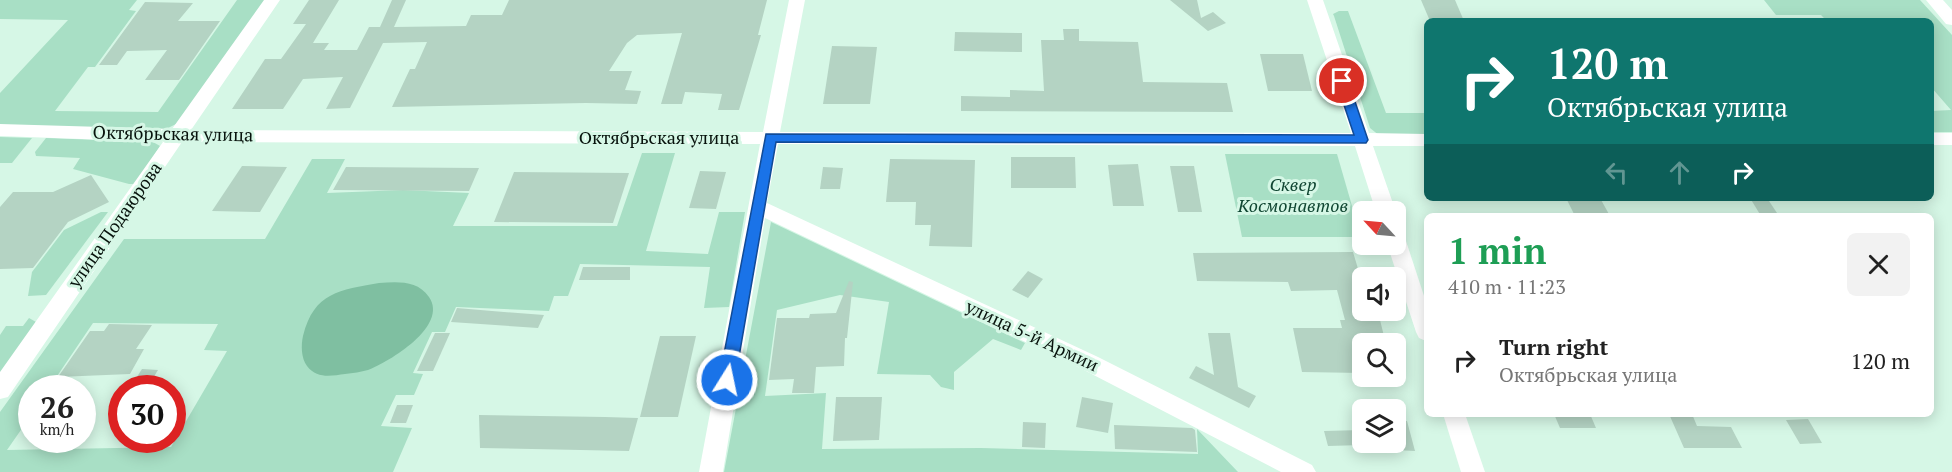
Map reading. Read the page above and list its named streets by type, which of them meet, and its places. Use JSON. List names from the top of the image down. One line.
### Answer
{"streets":{"street":["Октябрьская улица","улица Подаюрова","улица 5-й Армии"]},"crossings":[["Октябрьская улица","улица Подаюрова"]],"parks":["Сквер Космонавтов"],"north":"top left","page":{"turn":["120 m","Октябрьская улица"],"heading":["1 min","410 m · 11:23"],"list":[{"name":"Turn right","note":"Октябрьская улица","value":"120 m"}],"speed":"26 km/h","limit":"30"}}
